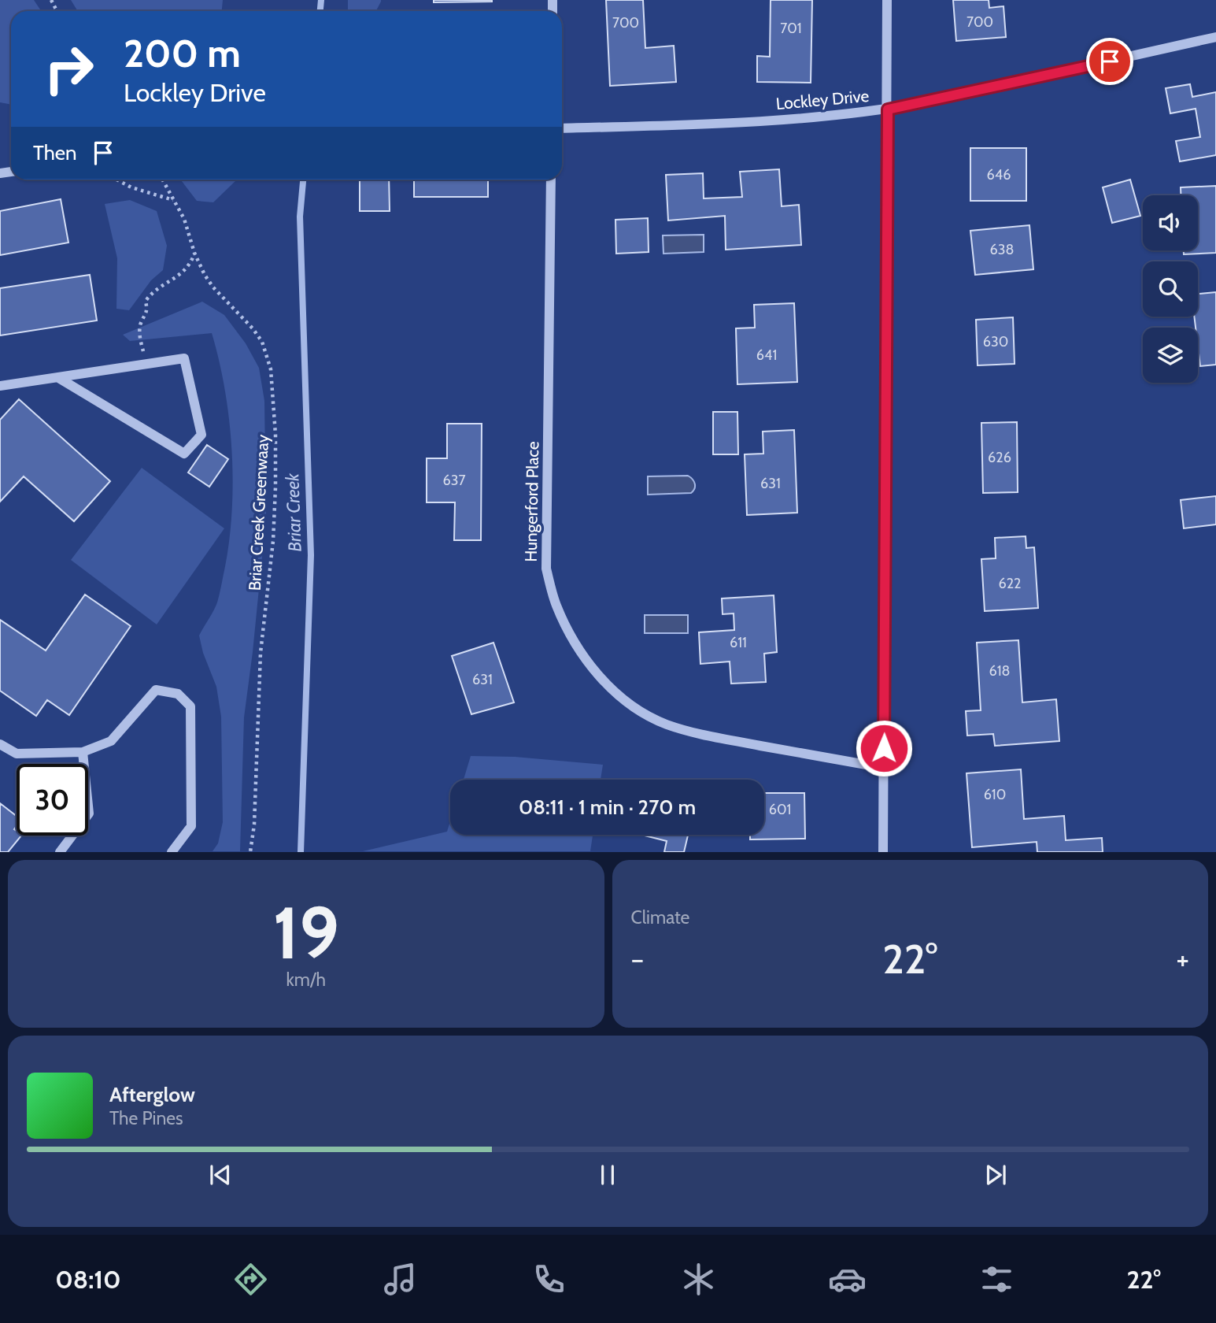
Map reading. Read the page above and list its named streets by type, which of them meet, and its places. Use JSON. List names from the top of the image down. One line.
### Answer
{"streets":{"street":["Lockley Drive","Hungerford Place"],"path":["Briar Creek Greenwaay"]},"water":["Briar Creek"],"house_numbers":["700","700","701","646","638","630","641","626","637","631","622","611","618","631","610","601"],"page":{"turn":["200 m","Lockley Drive"],"then":"Then","limit":"30","trip":"08:11 · 1 min · 270 m","tile":[["19","km/h"],"Climate"],"heat":["−","22°","+"],"song":["Afterglow","The Pines"],"tabs":["08:10","22°"]}}
